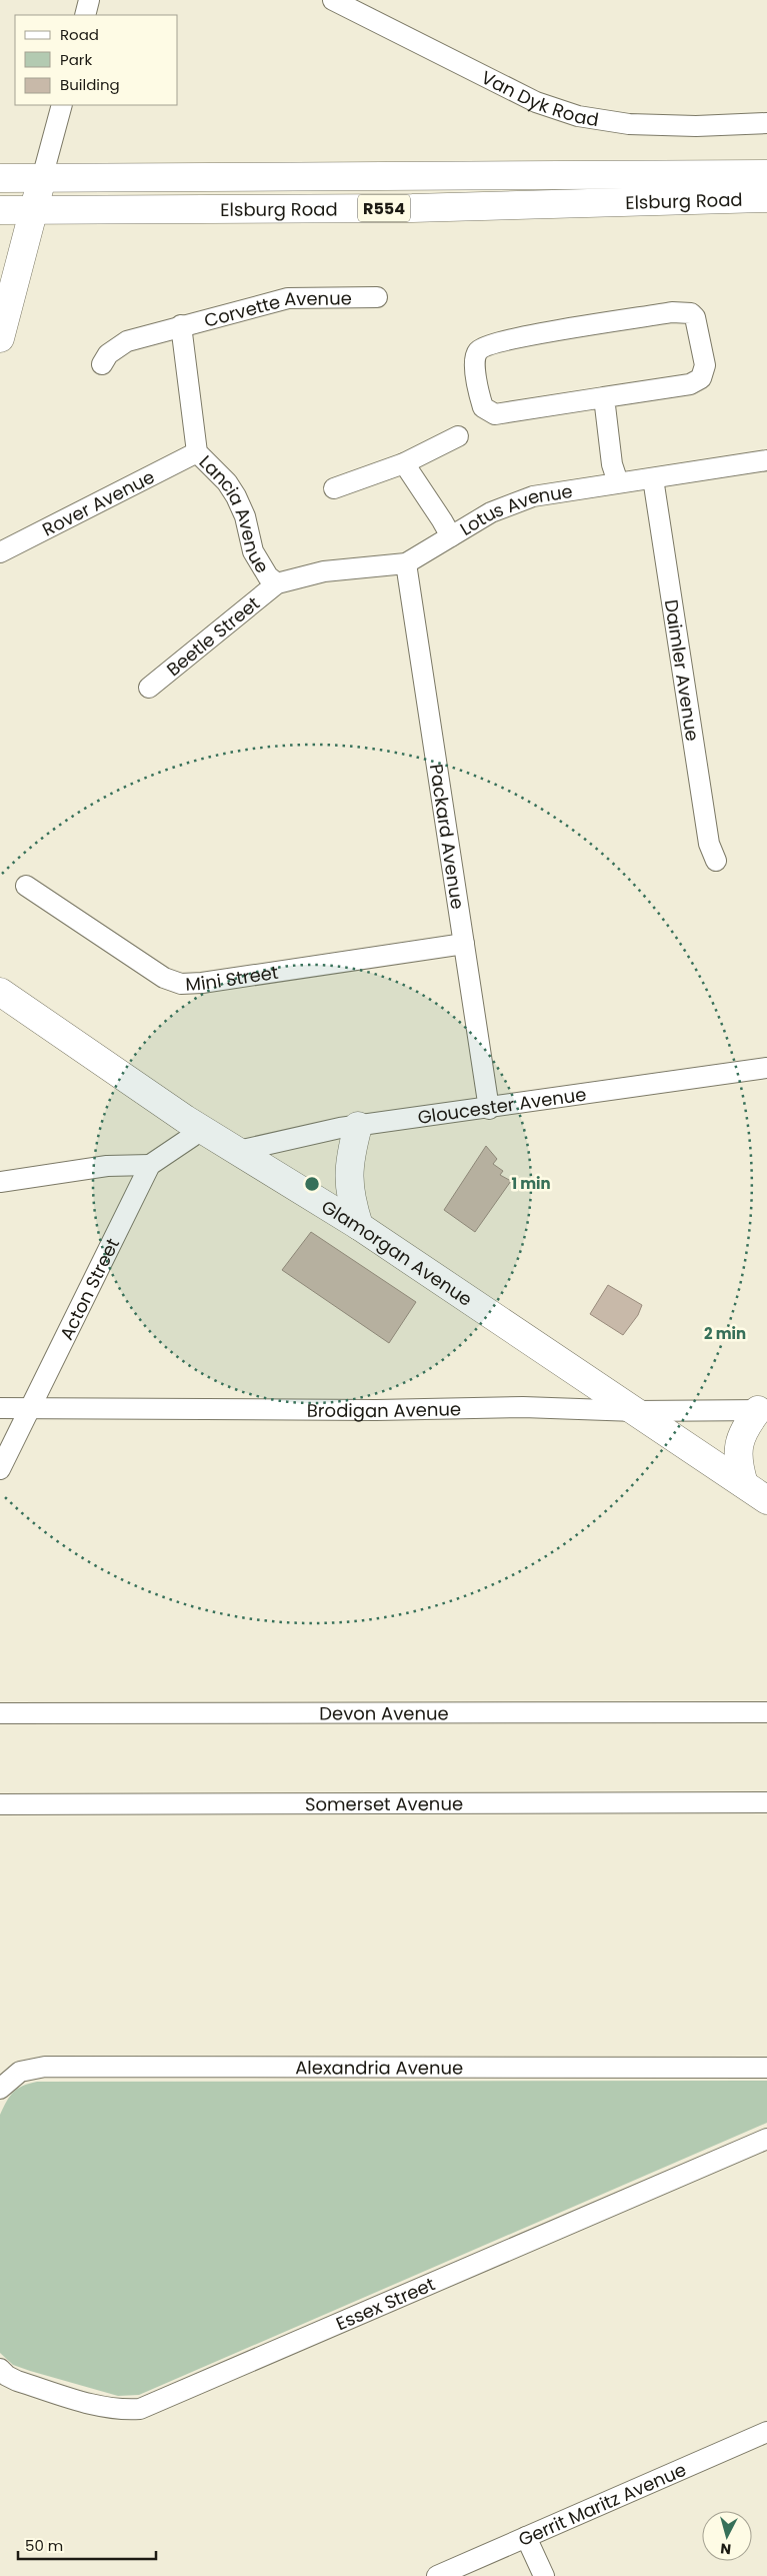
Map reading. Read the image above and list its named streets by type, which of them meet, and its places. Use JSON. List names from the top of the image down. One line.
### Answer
{"streets":{"main road":["Elsburg Road","R554","Glamorgan Avenue"],"street":["Van Dyk Road","Corvette Avenue","Rover Avenue","Lotus Avenue","Lancia Avenue","Beetle Street","Daimler Avenue","Packard Avenue","Mini Street","Gloucester Avenue","Acton Street","Brodigan Avenue","Devon Avenue","Somerset Avenue","Alexandria Avenue","Essex Street","Gerrit Maritz Avenue"]},"crossings":[["Corvette Avenue","Lancia Avenue"],["Rover Avenue","Lancia Avenue"],["Lotus Avenue","Lancia Avenue"],["Lotus Avenue","Beetle Street"],["Lotus Avenue","Daimler Avenue"],["Lotus Avenue","Packard Avenue"],["Lancia Avenue","Beetle Street"],["Packard Avenue","Mini Street"],["Packard Avenue","Gloucester Avenue"],["Gloucester Avenue","Glamorgan Avenue"],["Glamorgan Avenue","Acton Street"],["Glamorgan Avenue","Brodigan Avenue"],["Acton Street","Brodigan Avenue"]],"legend":["Road","Park","Building"],"scale_bar":"50 m","north":"bottom","rings":["1 min","2 min"]}
